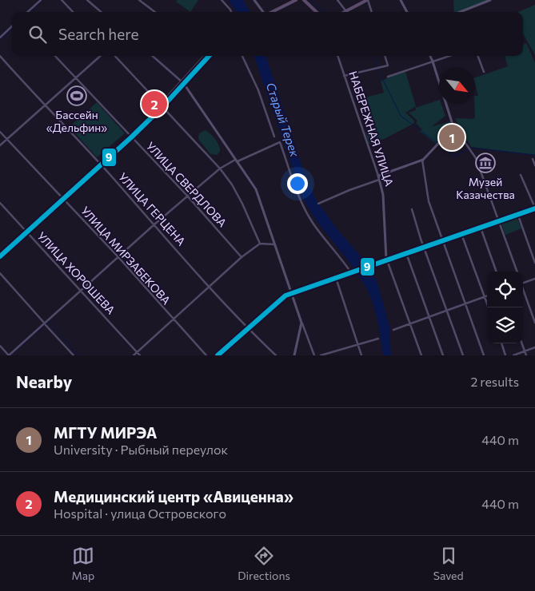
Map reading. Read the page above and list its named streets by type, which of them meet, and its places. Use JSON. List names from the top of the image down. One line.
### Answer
{"streets":{"street":["НАБЕРЕЖНАЯ УЛИЦА","УЛИЦА СВЕРДЛОВА","УЛИЦА ГЕРЦЕНА","УЛИЦА МИРЗАБЕКОВА","УЛИЦА ХОРОШЕВА"]},"water":["Старый Терек"],"places":{"sports":["Бассейн «Дельфин»"],"museum":["Музей Казачества"]},"lines":["transit line 9"],"north":"bottom right","page":{"search":"Search here","pins":["2","1"],"heading":["Nearby","2 results"],"list":[{"mark":"1","name":"МГТУ МИРЭА","note":"University · Рыбный переулок","value":"440 m"},{"mark":"2","name":"Медицинский центр «Авиценна»","note":"Hospital · улица Островского","value":"440 m"}],"nav":["Map","Directions","Saved"]}}
